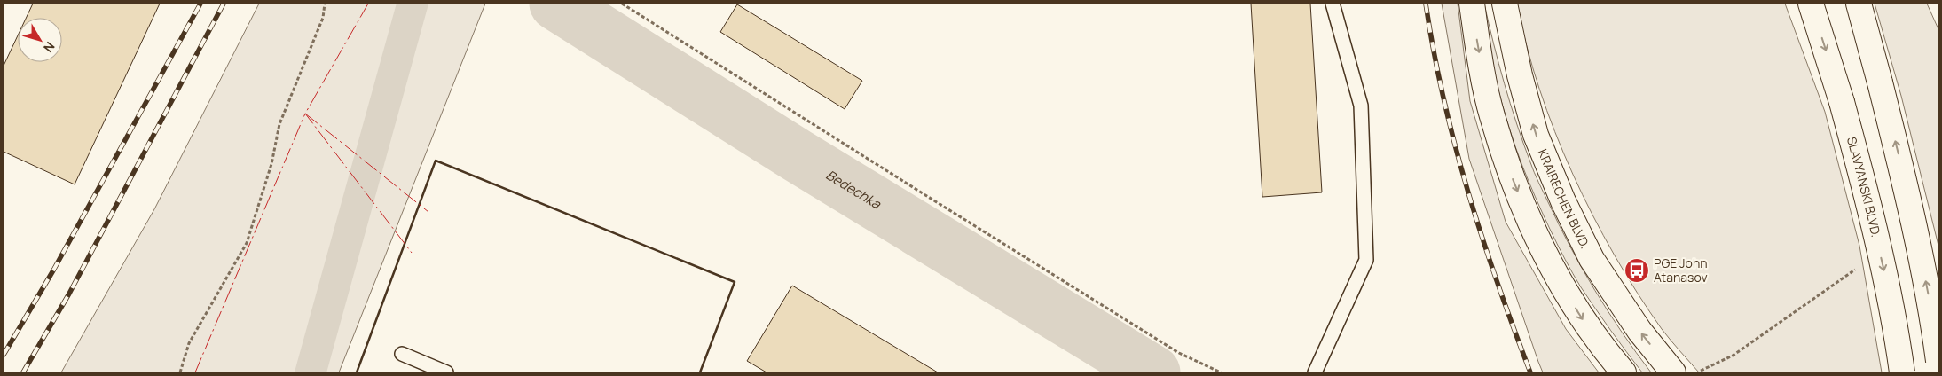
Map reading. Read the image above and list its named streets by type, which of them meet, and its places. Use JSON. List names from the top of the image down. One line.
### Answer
{"streets":{"main road":["SLAVYANSKI BLVD.","KRAIRECHEN BLVD."]},"water":["Bedechka"],"places":{"bus stop":["PGE John Atanasov"]},"north":"bottom right"}
